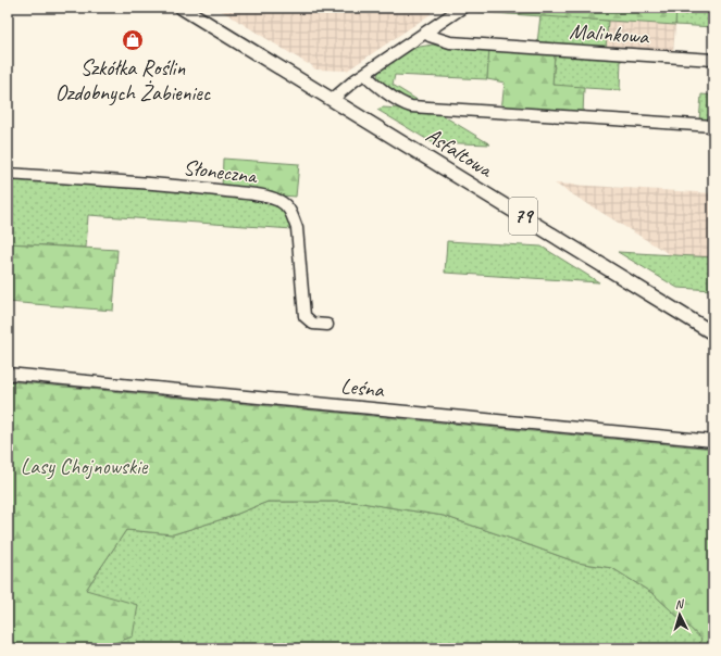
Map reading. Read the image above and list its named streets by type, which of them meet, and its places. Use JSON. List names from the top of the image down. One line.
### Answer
{"streets":{"main road":["Asfaltowa","79"],"street":["Malinkowa","Słoneczna","Leśna"]},"parks":["Lasy Chojnowskie"],"places":{"shop":["Szkółka Roślin Ozdobnych Żabieniec"]},"north":"top"}
